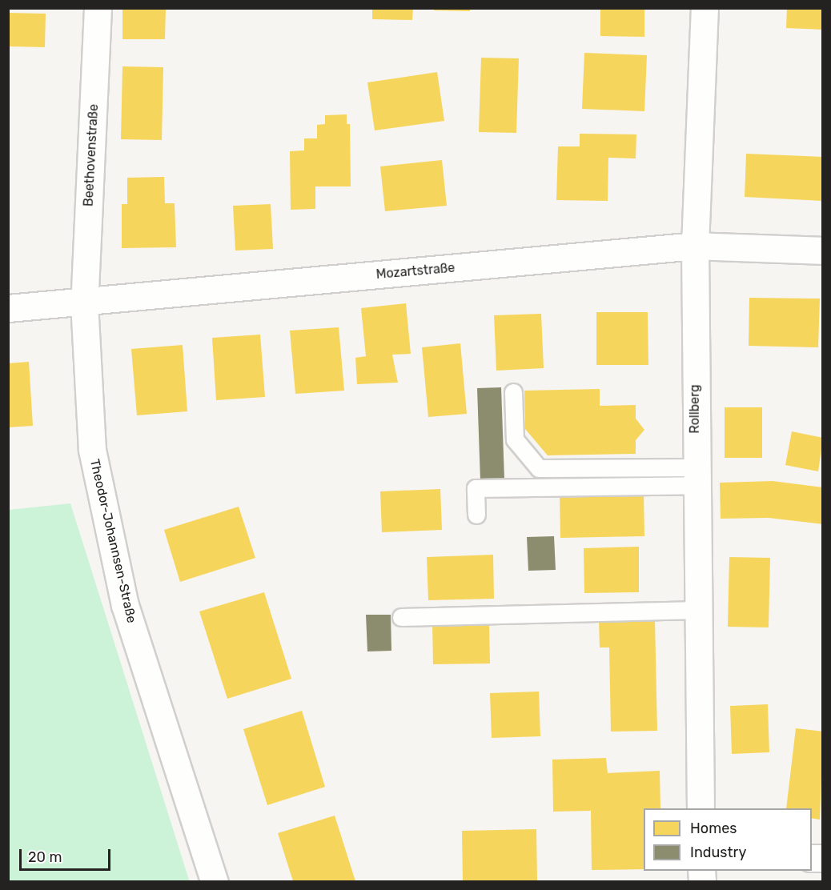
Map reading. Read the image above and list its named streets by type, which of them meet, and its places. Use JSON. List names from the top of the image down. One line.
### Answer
{"streets":{"street":["Beethovenstraße","Mozartstraße","Rollberg","Theodor-Johannsen-Straße"]},"crossings":[["Beethovenstraße","Mozartstraße"],["Beethovenstraße","Theodor-Johannsen-Straße"],["Mozartstraße","Rollberg"],["Mozartstraße","Theodor-Johannsen-Straße"]],"legend":["Homes","Industry"],"scale_bar":"20 m"}
